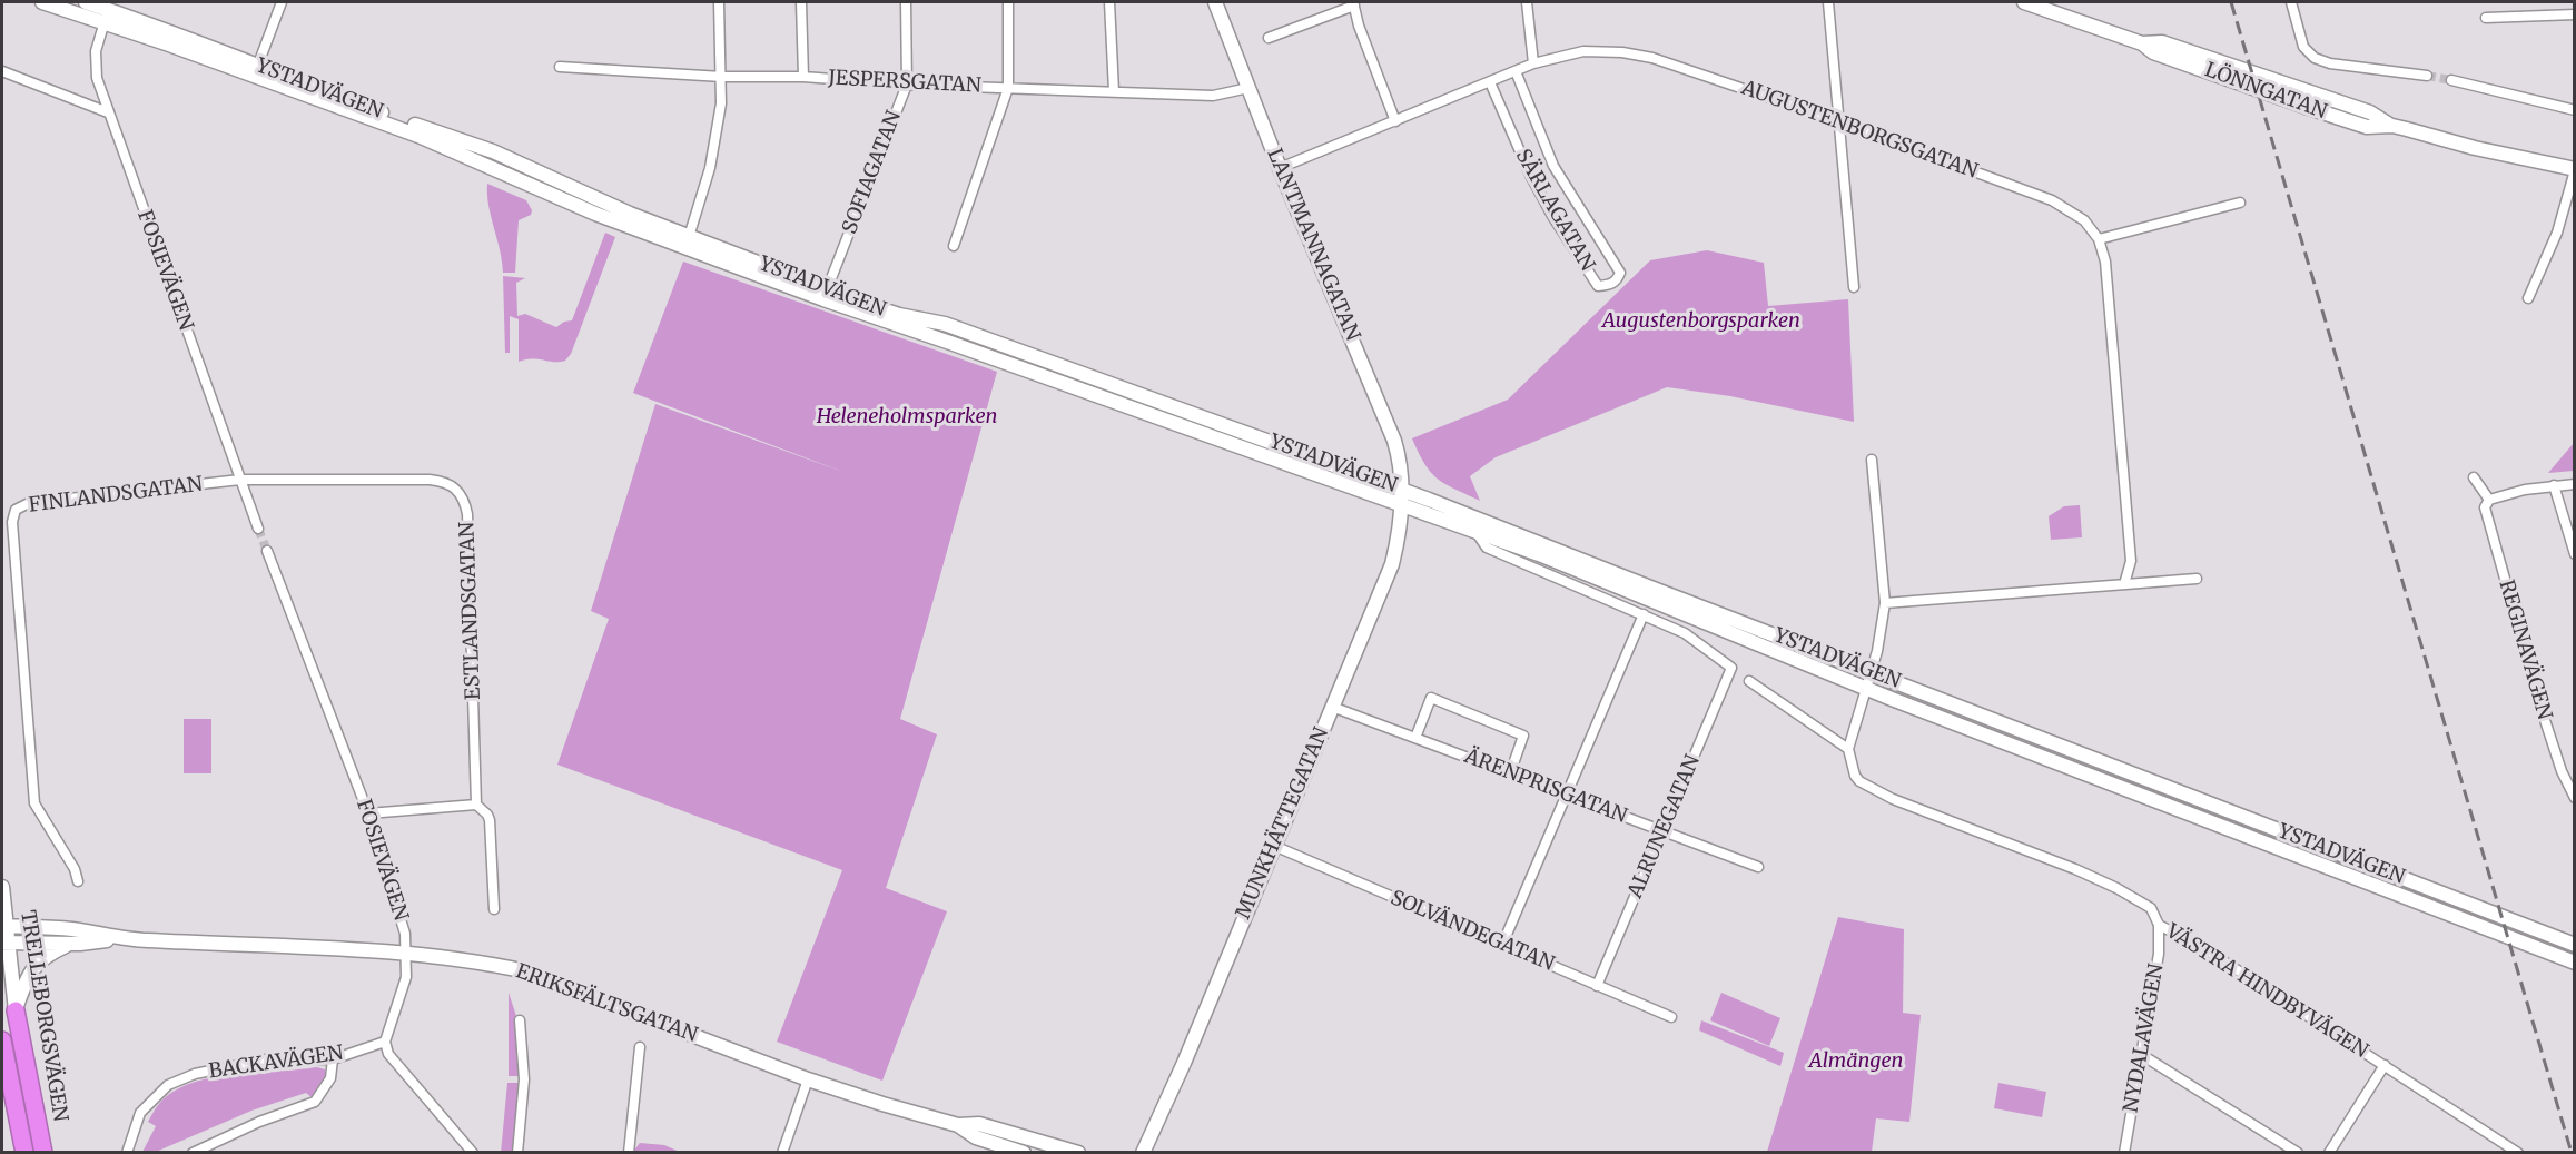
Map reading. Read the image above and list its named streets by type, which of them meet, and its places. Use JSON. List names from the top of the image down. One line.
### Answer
{"streets":{"highway":["TRELLEBORGSVÄGEN"],"main road":["YSTADVÄGEN","LÖNNGATAN","LANTMANNAGATAN","MUNKHÄTTEGATAN","ERIKSFÄLTSGATAN"],"street":["JESPERSGATAN","AUGUSTENBORGSGATAN","SOFIAGATAN","SÄRLAGATAN","FOSIEVÄGEN","FINLANDSGATAN","ESTLANDSGATAN","REGINAVÄGEN","ÄRENPRISGATAN","ALRUNEGATAN","SOLVÄNDEGATAN","VÄSTRA HINDBYVÄGEN","NYDALAVÄGEN","BACKAVÄGEN"]},"crossings":[["JESPERSGATAN","SOFIAGATAN"],["JESPERSGATAN","LANTMANNAGATAN"],["YSTADVÄGEN","SOFIAGATAN"],["YSTADVÄGEN","LANTMANNAGATAN"],["YSTADVÄGEN","FOSIEVÄGEN"],["YSTADVÄGEN","MUNKHÄTTEGATAN"],["YSTADVÄGEN","ALRUNEGATAN"],["AUGUSTENBORGSGATAN","SÄRLAGATAN"],["AUGUSTENBORGSGATAN","LANTMANNAGATAN"],["LANTMANNAGATAN","MUNKHÄTTEGATAN"],["FOSIEVÄGEN","FINLANDSGATAN"],["FOSIEVÄGEN","ESTLANDSGATAN"],["FOSIEVÄGEN","ERIKSFÄLTSGATAN"],["FOSIEVÄGEN","BACKAVÄGEN"],["FINLANDSGATAN","ESTLANDSGATAN"],["ÄRENPRISGATAN","MUNKHÄTTEGATAN"],["ÄRENPRISGATAN","ALRUNEGATAN"],["MUNKHÄTTEGATAN","SOLVÄNDEGATAN"],["ALRUNEGATAN","SOLVÄNDEGATAN"],["VÄSTRA HINDBYVÄGEN","NYDALAVÄGEN"],["ERIKSFÄLTSGATAN","TRELLEBORGSVÄGEN"]],"parks":["Augustenborgsparken","Heleneholmsparken","Almängen"]}
